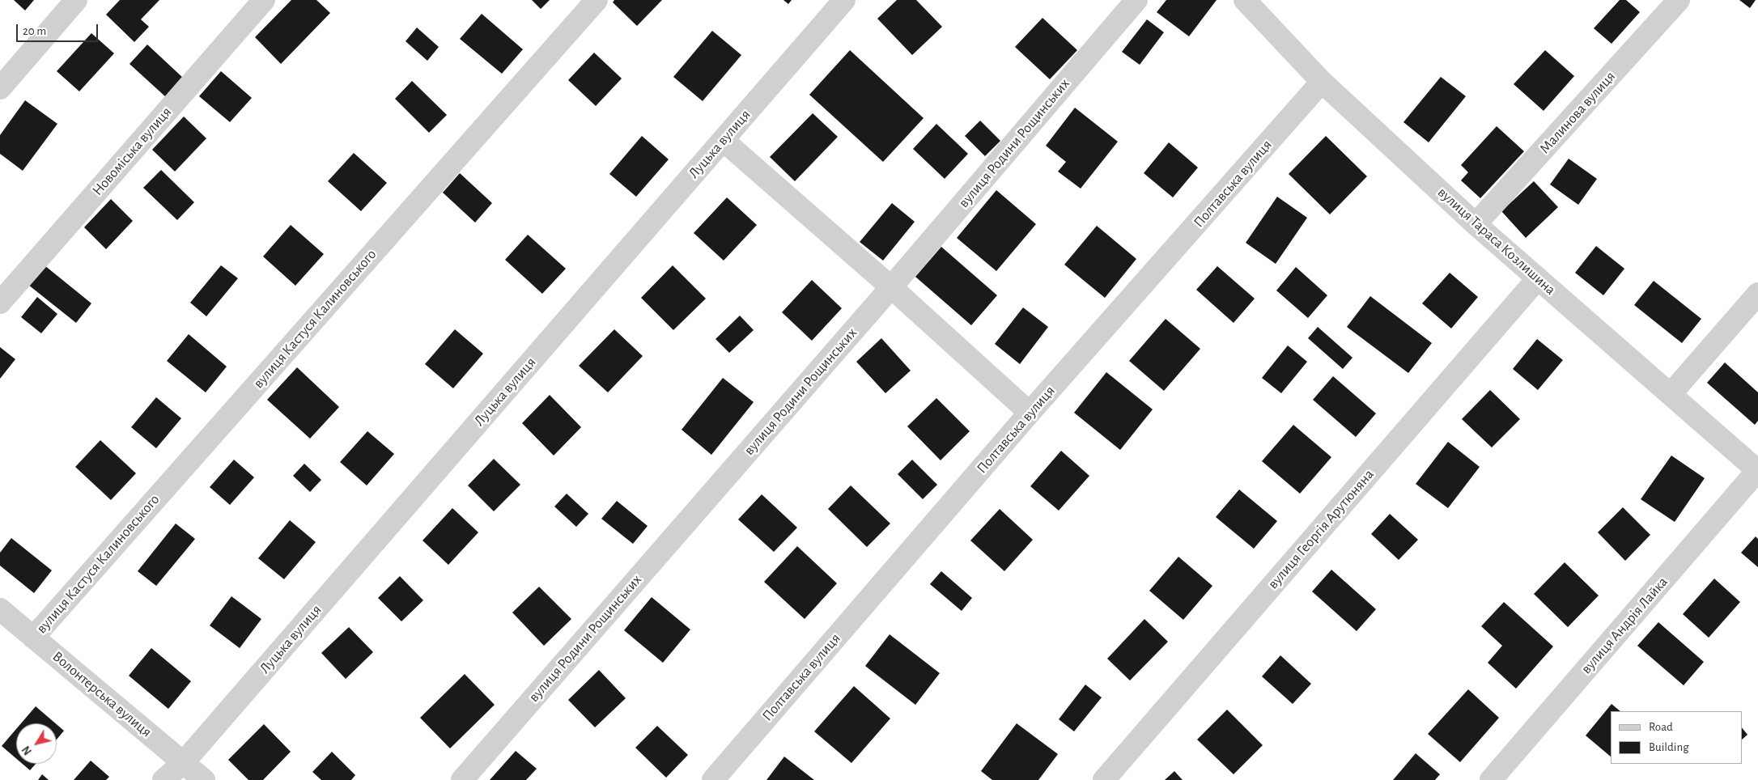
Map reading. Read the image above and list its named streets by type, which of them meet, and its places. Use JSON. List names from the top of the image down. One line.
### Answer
{"streets":{"street":["Малинова вулиця","вулиця Родини Рощинських","Луцька вулиця","Новоміська вулиця","Полтавська вулиця","вулиця Тараса Козлишина","вулиця Кастуся Калиновського","вулиця Георгія Арутюняна","вулиця Андрія Лайка","Волонтерська вулиця"]},"crossings":[["Малинова вулиця","вулиця Тараса Козлишина"],["Луцька вулиця","Волонтерська вулиця"],["Полтавська вулиця","вулиця Тараса Козлишина"],["вулиця Тараса Козлишина","вулиця Георгія Арутюняна"],["вулиця Тараса Козлишина","вулиця Андрія Лайка"],["вулиця Кастуся Калиновського","Волонтерська вулиця"]],"legend":["Road","Building"],"scale_bar":"20 m","north":"bottom left"}
